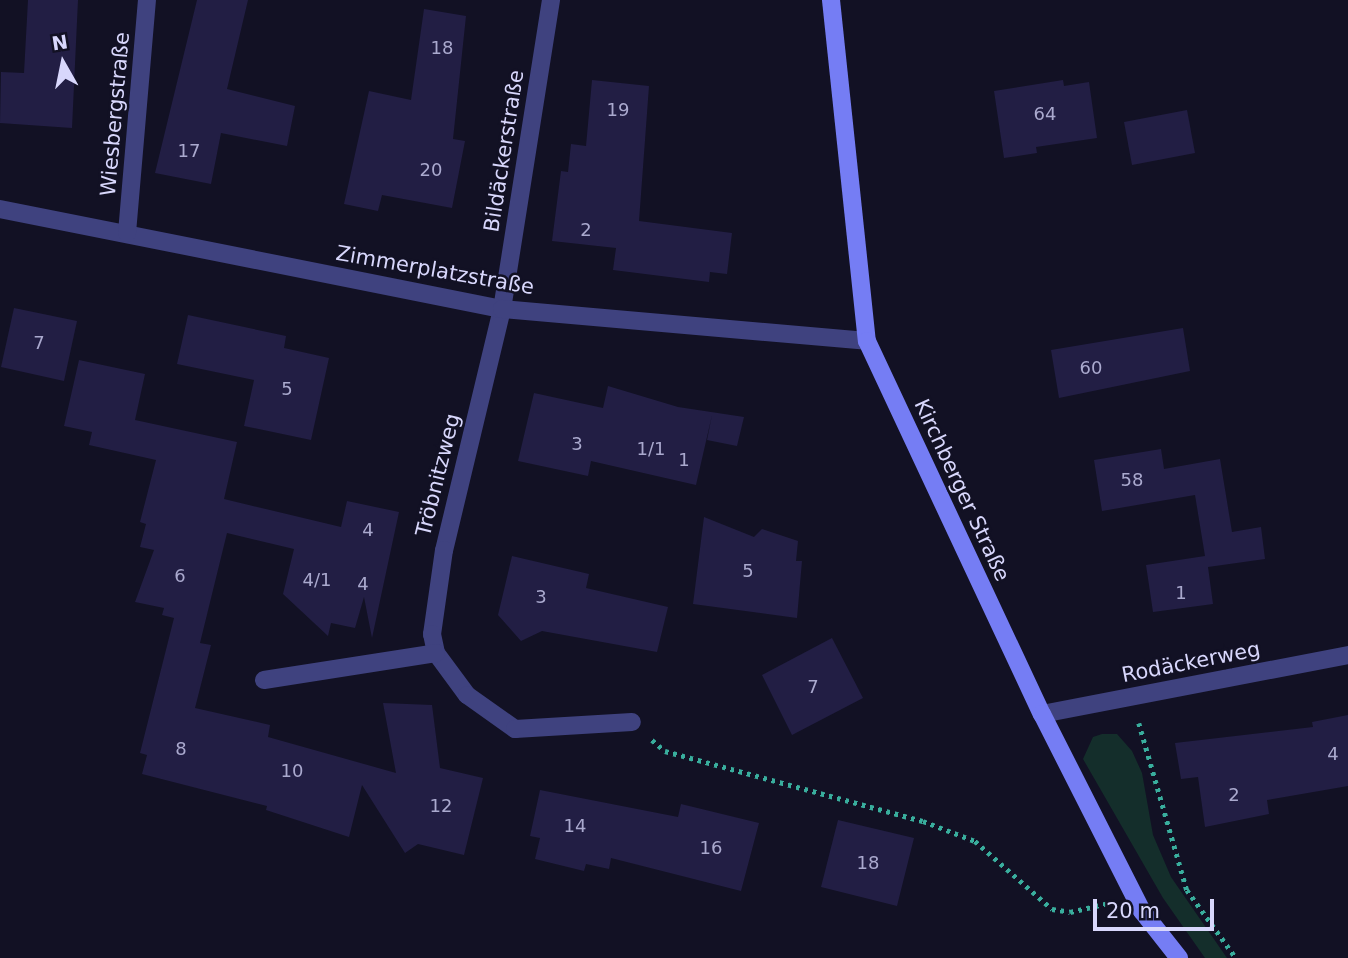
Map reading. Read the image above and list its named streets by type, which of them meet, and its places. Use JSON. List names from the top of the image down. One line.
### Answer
{"streets":{"main road":["Kirchberger Straße"],"street":["Wiesbergstraße","Bildäckerstraße","Zimmerplatzstraße","Tröbnitzweg","Rodäckerweg"]},"crossings":[["Wiesbergstraße","Zimmerplatzstraße"],["Bildäckerstraße","Zimmerplatzstraße"],["Bildäckerstraße","Tröbnitzweg"],["Zimmerplatzstraße","Tröbnitzweg"],["Zimmerplatzstraße","Kirchberger Straße"],["Kirchberger Straße","Rodäckerweg"]],"house_numbers":["18","19","64","17","20","2","7","60","5","3","1/1","1","58","4","5","6","4/1","4","1","3","7","8","4","10","2","12","14","16","18"],"scale_bar":"20 m","north":"top"}
